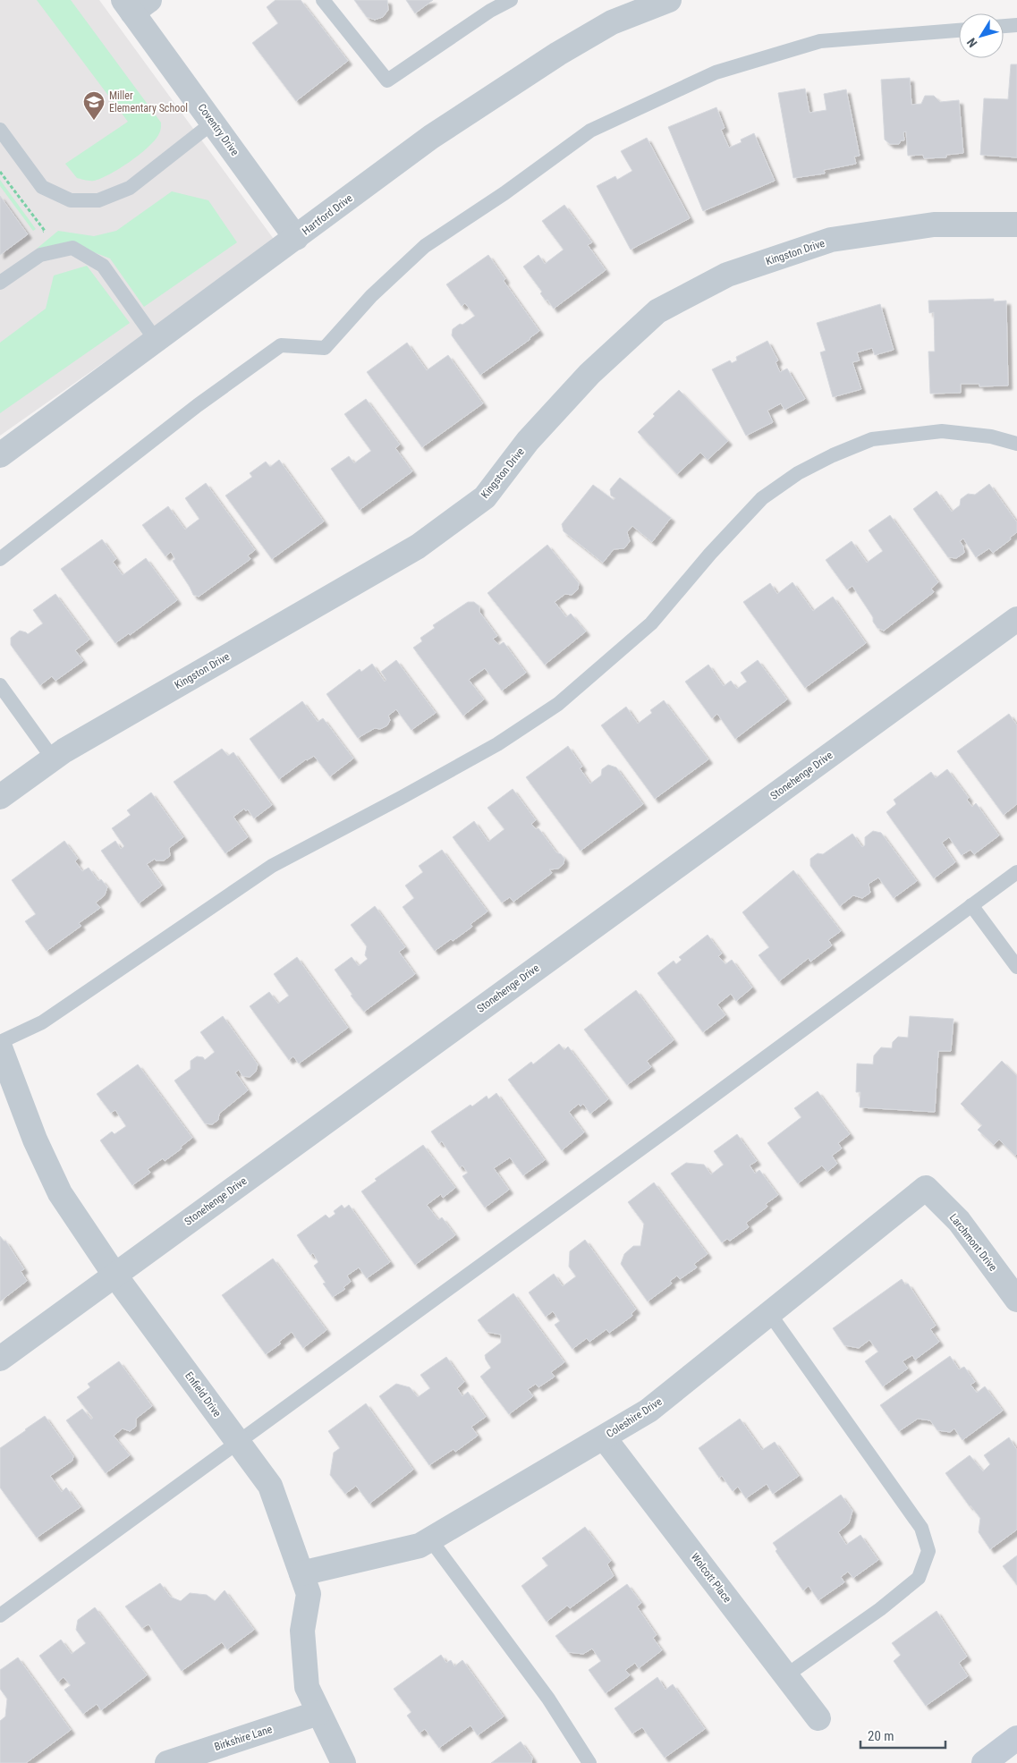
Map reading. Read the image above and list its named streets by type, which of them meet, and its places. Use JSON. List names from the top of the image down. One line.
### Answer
{"streets":{"street":["Coventry Drive","Hartford Drive","Kingston Drive","Stonehenge Drive","Larchmont Drive","Enfield Drive","Coleshire Drive","Wolcott Place","Birkshire Lane"]},"crossings":[["Coventry Drive","Hartford Drive"],["Stonehenge Drive","Enfield Drive"],["Larchmont Drive","Coleshire Drive"],["Enfield Drive","Coleshire Drive"],["Enfield Drive","Birkshire Lane"],["Coleshire Drive","Wolcott Place"]],"places":{"school or university":["Miller Elementary School"]},"scale_bar":"20 m","north":"bottom left"}
